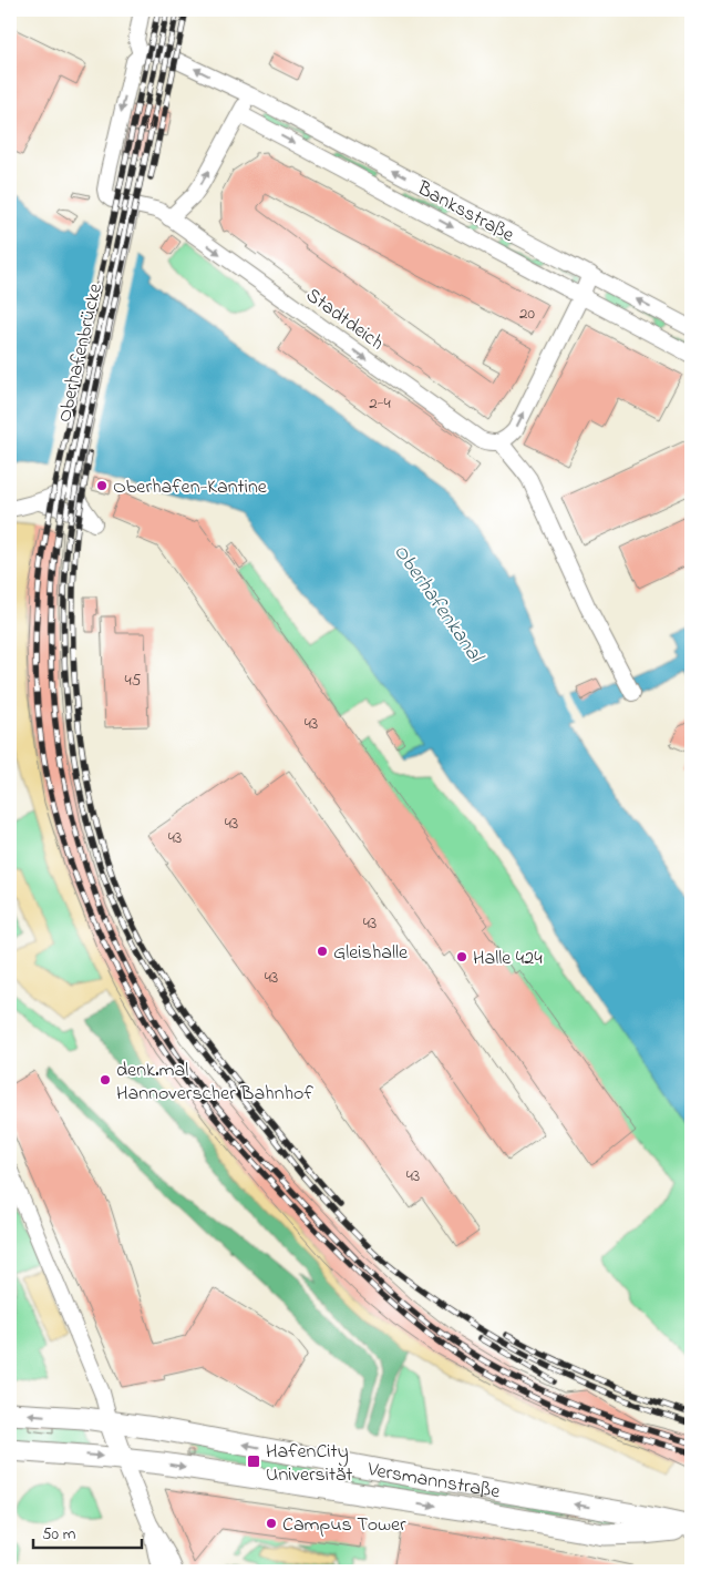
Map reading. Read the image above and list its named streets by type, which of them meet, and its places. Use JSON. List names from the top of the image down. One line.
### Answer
{"streets":{"main road":["Versmannstraße"],"street":["Banksstraße","Stadtdeich","Oberhafenbrücke"]},"crossings":[["Banksstraße","Stadtdeich"],["Stadtdeich","Oberhafenbrücke"]],"one_way":["Stadtdeich"],"water":["Oberhafenkanal"],"places":{"other":["Oberhafen-Kantine","Gleishalle","Halle 424","denk.mal Hannoverscher Bahnhof","Campus Tower"],"transit":["HafenCity Universität"]},"house_numbers":["11","20","2-4","45","43","43","43","43","43","43"],"scale_bar":"50 m"}
